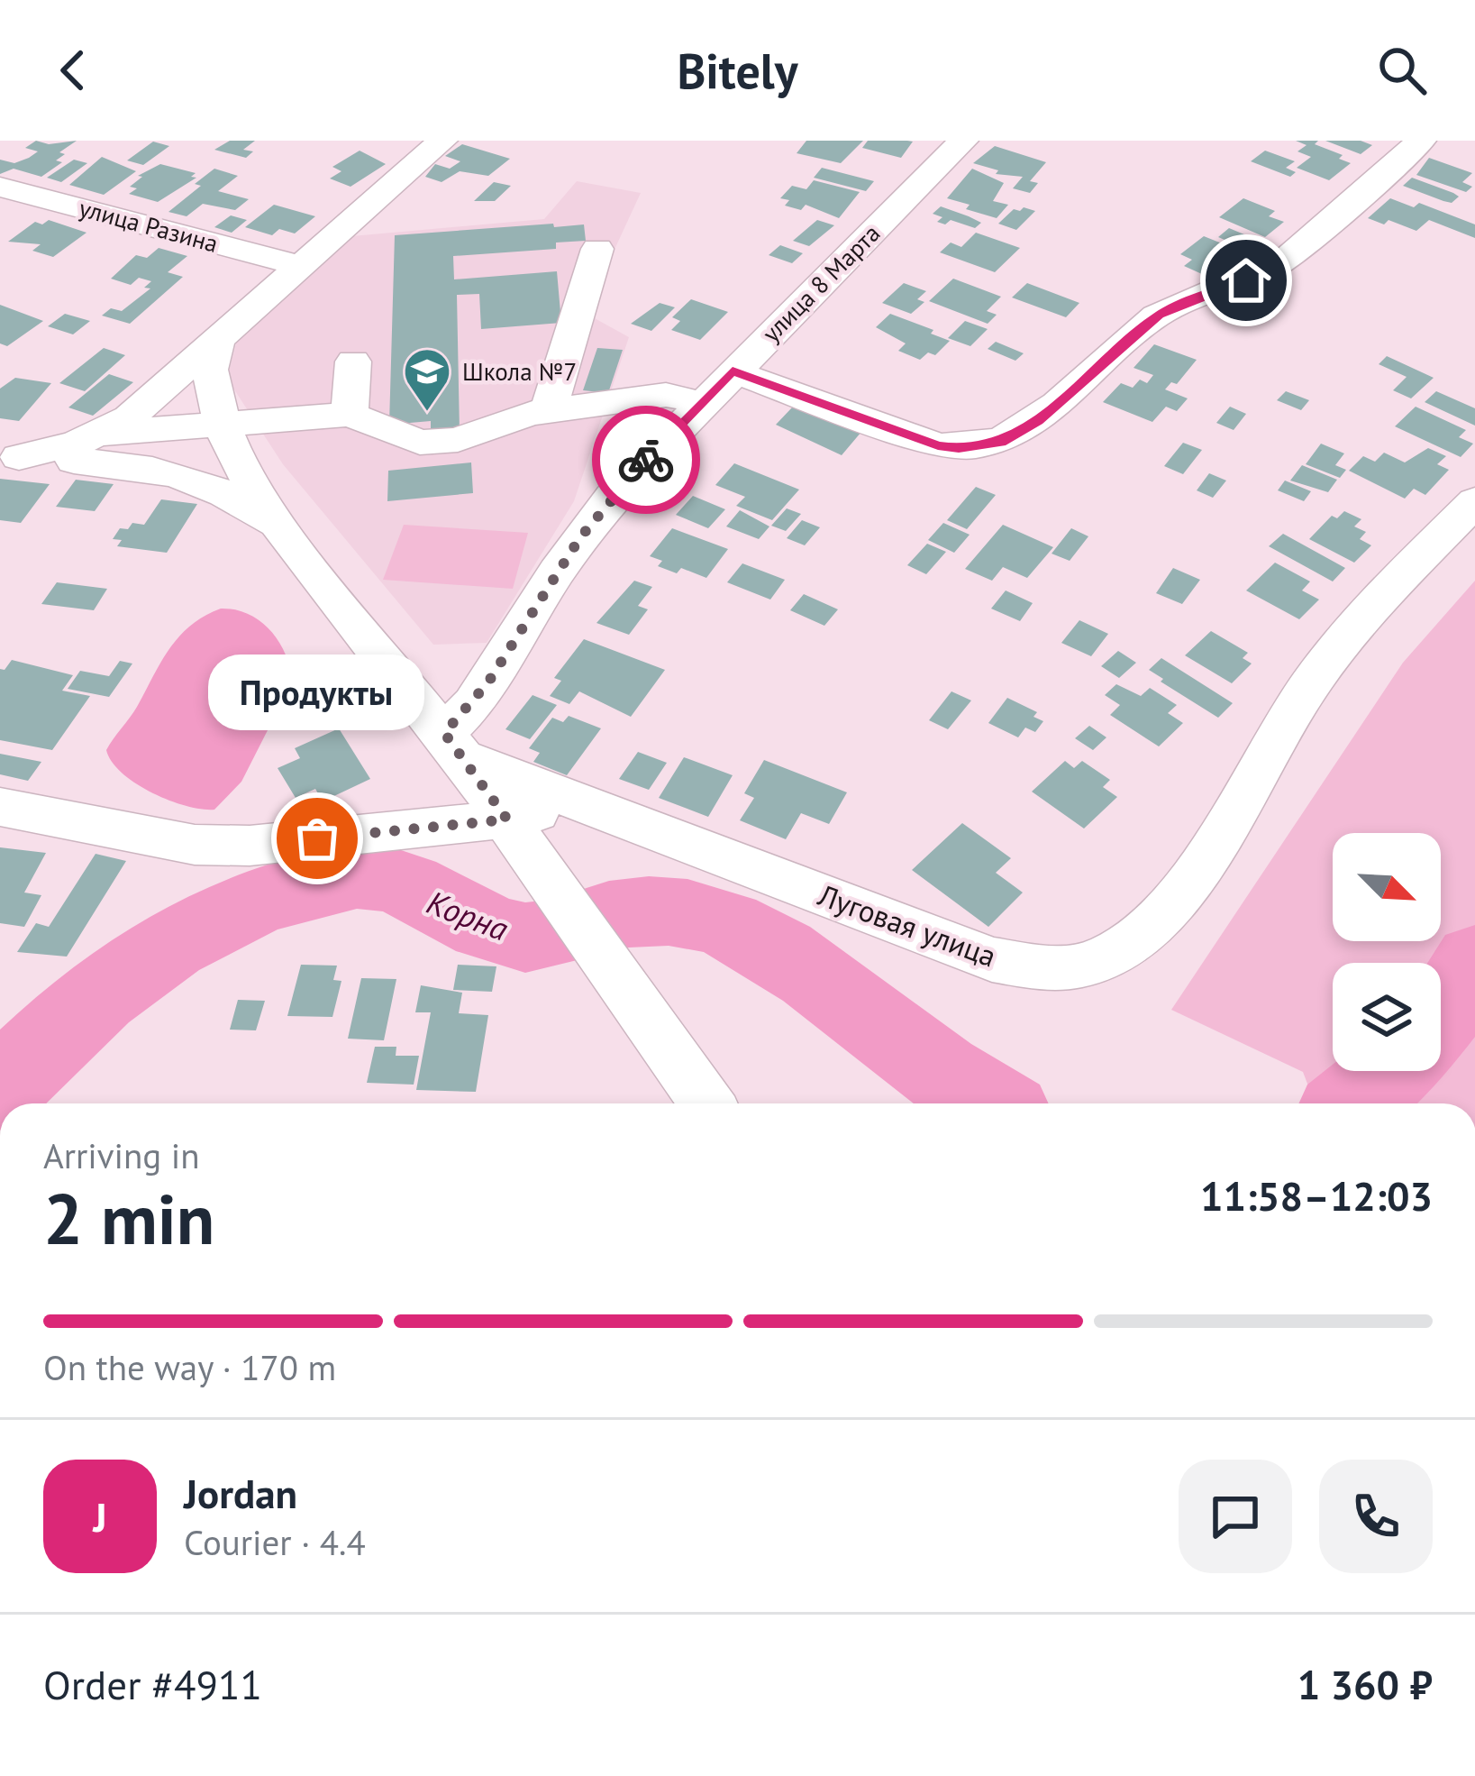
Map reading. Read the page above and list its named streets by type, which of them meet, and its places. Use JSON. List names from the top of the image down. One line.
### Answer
{"streets":{"street":["улица Разина","улица 8 Марта","Луговая улица"]},"crossings":[["улица 8 Марта","Луговая улица"]],"water":["Корна"],"places":{"school or university":["Школа №7"],"other":["Продукты"]},"north":"bottom right","page":{"header":"Bitely","bubble":"Продукты","heading":["2 min","Arriving in","11:58–12:03"],"panel":["Jordan","Courier · 4.4","Order #4911","1 360 ₽"],"bar":"On the way · 170 m","round":"J"}}
